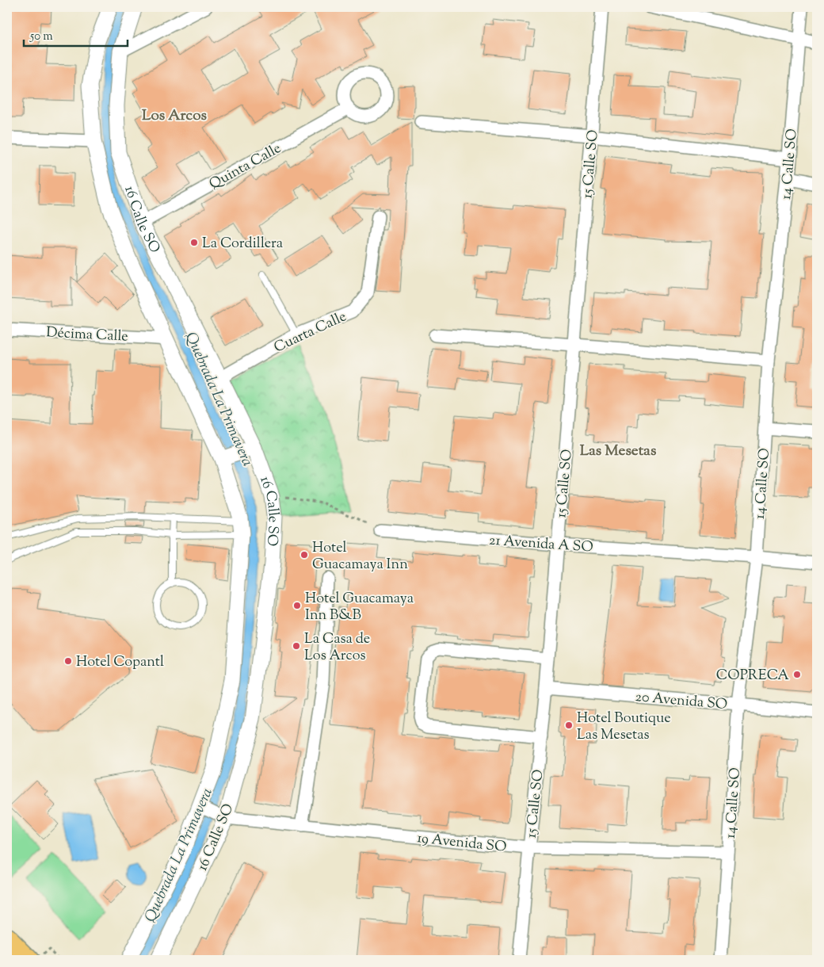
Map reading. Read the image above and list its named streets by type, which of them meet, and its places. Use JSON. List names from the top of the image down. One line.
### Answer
{"streets":{"street":["15 Calle SO","14 Calle SO","Quinta Calle","16 Calle SO","Cuarta Calle","Décima Calle","21 Avenida A SO","20 Avenida SO","19 Avenida SO"]},"crossings":[["15 Calle SO","21 Avenida A SO"],["15 Calle SO","20 Avenida SO"],["15 Calle SO","19 Avenida SO"],["14 Calle SO","21 Avenida A SO"],["14 Calle SO","20 Avenida SO"],["14 Calle SO","19 Avenida SO"],["Quinta Calle","16 Calle SO"],["16 Calle SO","Cuarta Calle"],["16 Calle SO","Décima Calle"],["16 Calle SO","19 Avenida SO"]],"districts":["Los Arcos","Las Mesetas"],"water":["Quebrada La Primavera"],"places":["La Cordillera","Hotel Guacamaya Inn","Hotel Guacamaya Inn B&B","La Casa de Los Arcos","Hotel Copantl","COPRECA","Hotel Boutique Las Mesetas"],"scale_bar":"50 m"}
